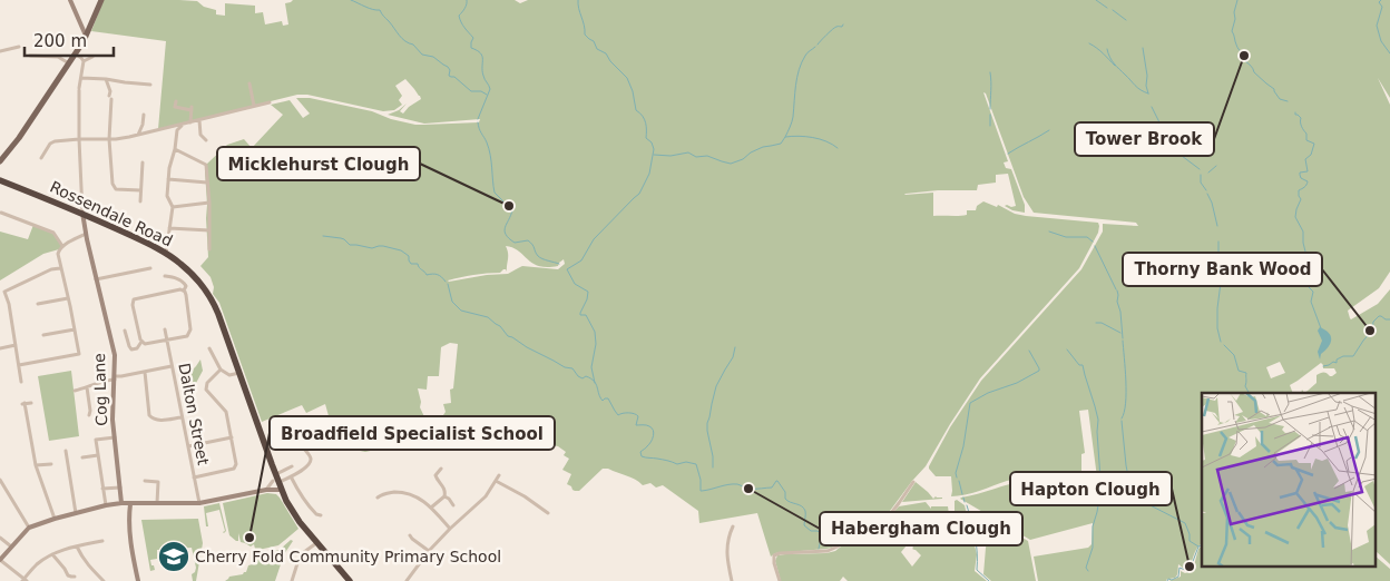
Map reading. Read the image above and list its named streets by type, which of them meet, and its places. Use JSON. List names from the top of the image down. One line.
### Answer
{"streets":{"highway":["Rossendale Road"],"street":["Cog Lane","Dalton Street"]},"crossings":[["Rossendale Road","Cog Lane"]],"places":{"other":["Tower Brook","Micklehurst Clough","Thorny Bank Wood","Habergham Clough","Broadfield Specialist School","Hapton Clough"],"school or university":["Cherry Fold Community Primary School"]},"scale_bar":"200 m"}
